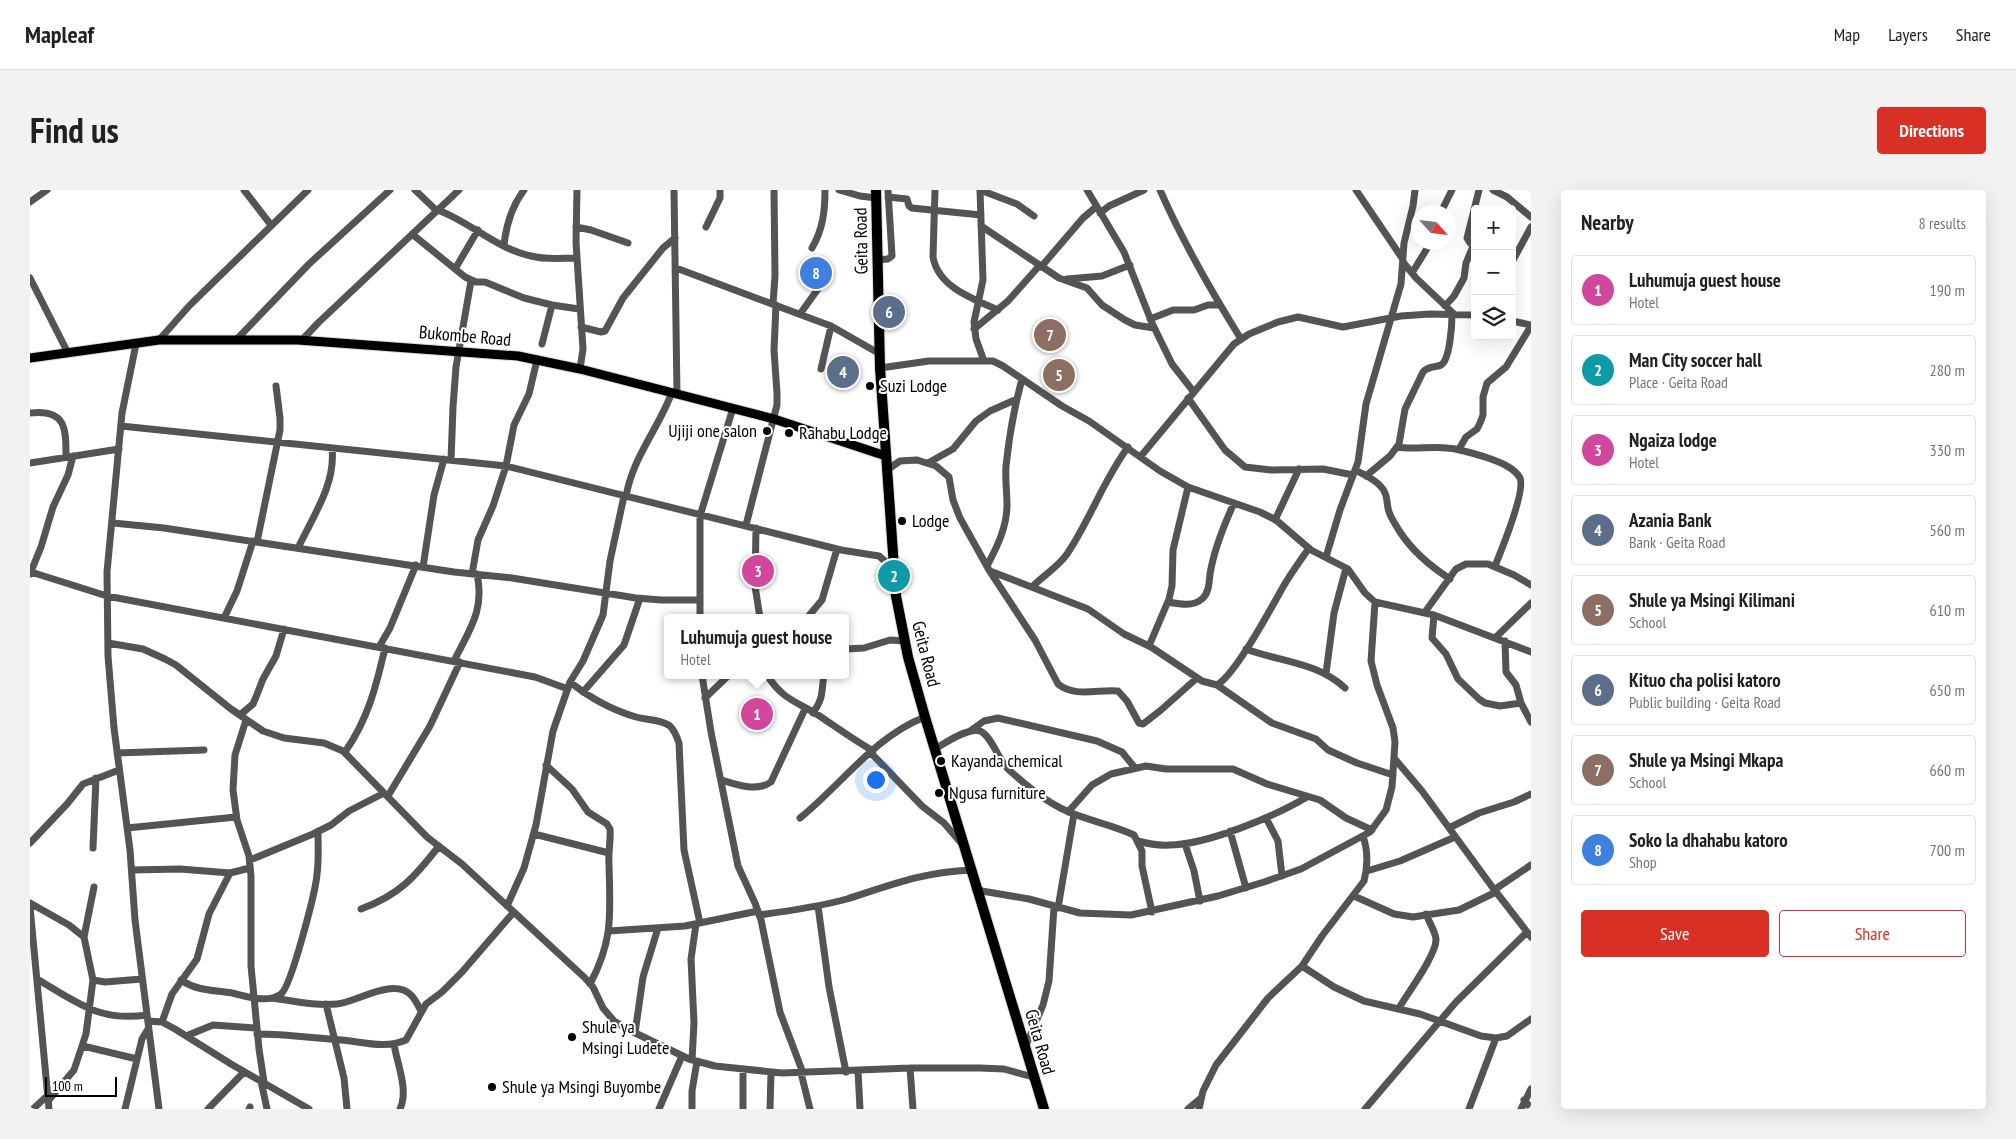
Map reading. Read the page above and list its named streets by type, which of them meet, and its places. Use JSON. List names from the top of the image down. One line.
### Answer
{"streets":{"highway":["Geita Road"],"main road":["Bukombe Road"]},"crossings":[["Geita Road","Bukombe Road"]],"places":["Suzi Lodge","Ujiji one salon","Rahabu Lodge","Lodge","Kayanda chemical","Ngusa furniture","Shule ya Msingi Ludete","Shule ya Msingi Buyombe"],"scale_bar":"100 m","north":"bottom right","page":{"header":"Mapleaf","nav":["Map","Layers","Share"],"title":"Find us","buttons":["Directions",["Save","Share"]],"heading":["Nearby","8 results"],"map_buttons":["+","−"],"pins":["8","6","7","4","5","3","2","1"],"list":[{"mark":"1","name":"Luhumuja guest house","note":"Hotel","value":"190 m"},{"mark":"2","name":"Man City soccer hall","note":"Place · Geita Road","value":"280 m"},{"mark":"3","name":"Ngaiza lodge","note":"Hotel","value":"330 m"},{"mark":"4","name":"Azania Bank","note":"Bank · Geita Road","value":"560 m"},{"mark":"5","name":"Shule ya Msingi Kilimani","note":"School","value":"610 m"},{"mark":"6","name":"Kituo cha polisi katoro","note":"Public building · Geita Road","value":"650 m"},{"mark":"7","name":"Shule ya Msingi Mkapa","note":"School","value":"660 m"},{"mark":"8","name":"Soko la dhahabu katoro","note":"Shop","value":"700 m"}],"popup":["Luhumuja guest house","Hotel"],"scale":"100 m"}}
